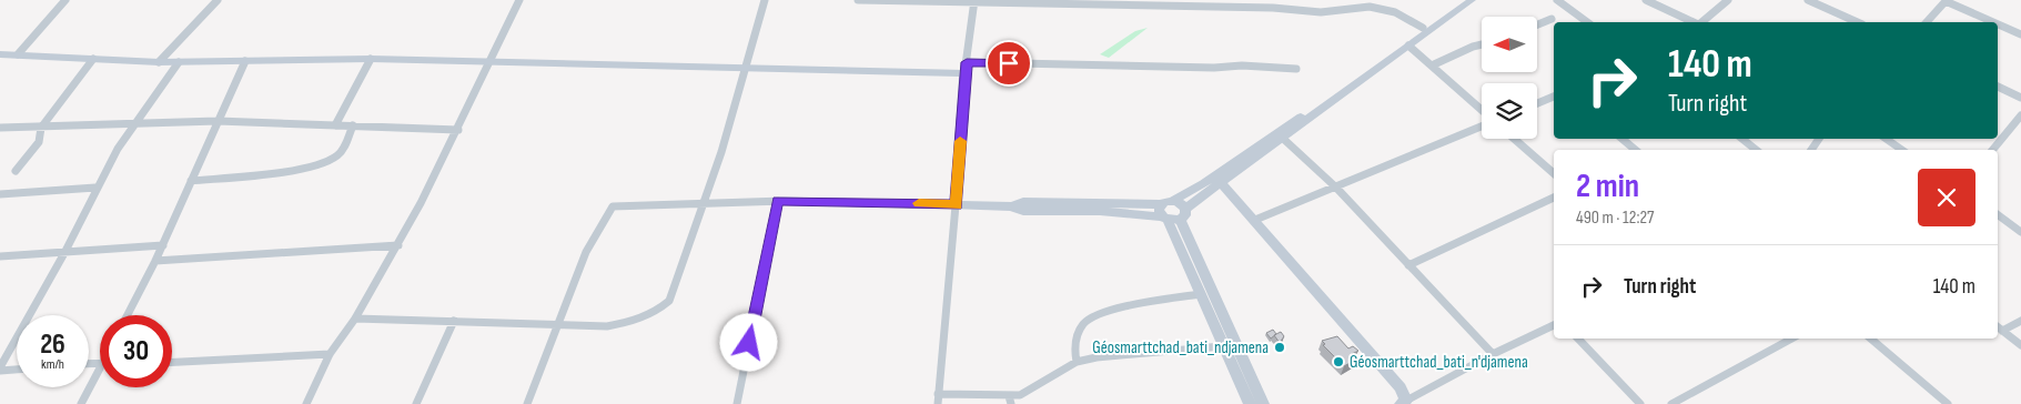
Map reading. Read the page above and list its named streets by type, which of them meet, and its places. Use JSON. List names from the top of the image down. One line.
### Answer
{"places":["Géosmarttchad_bati_ndjamena","Géosmarttchad_bati_n'djamena"],"north":"left","page":{"turn":["140 m","Turn right"],"heading":["2 min","490 m · 12:27"],"list":[{"name":"Turn right","value":"140 m"}],"speed":"26 km/h","limit":"30"}}
